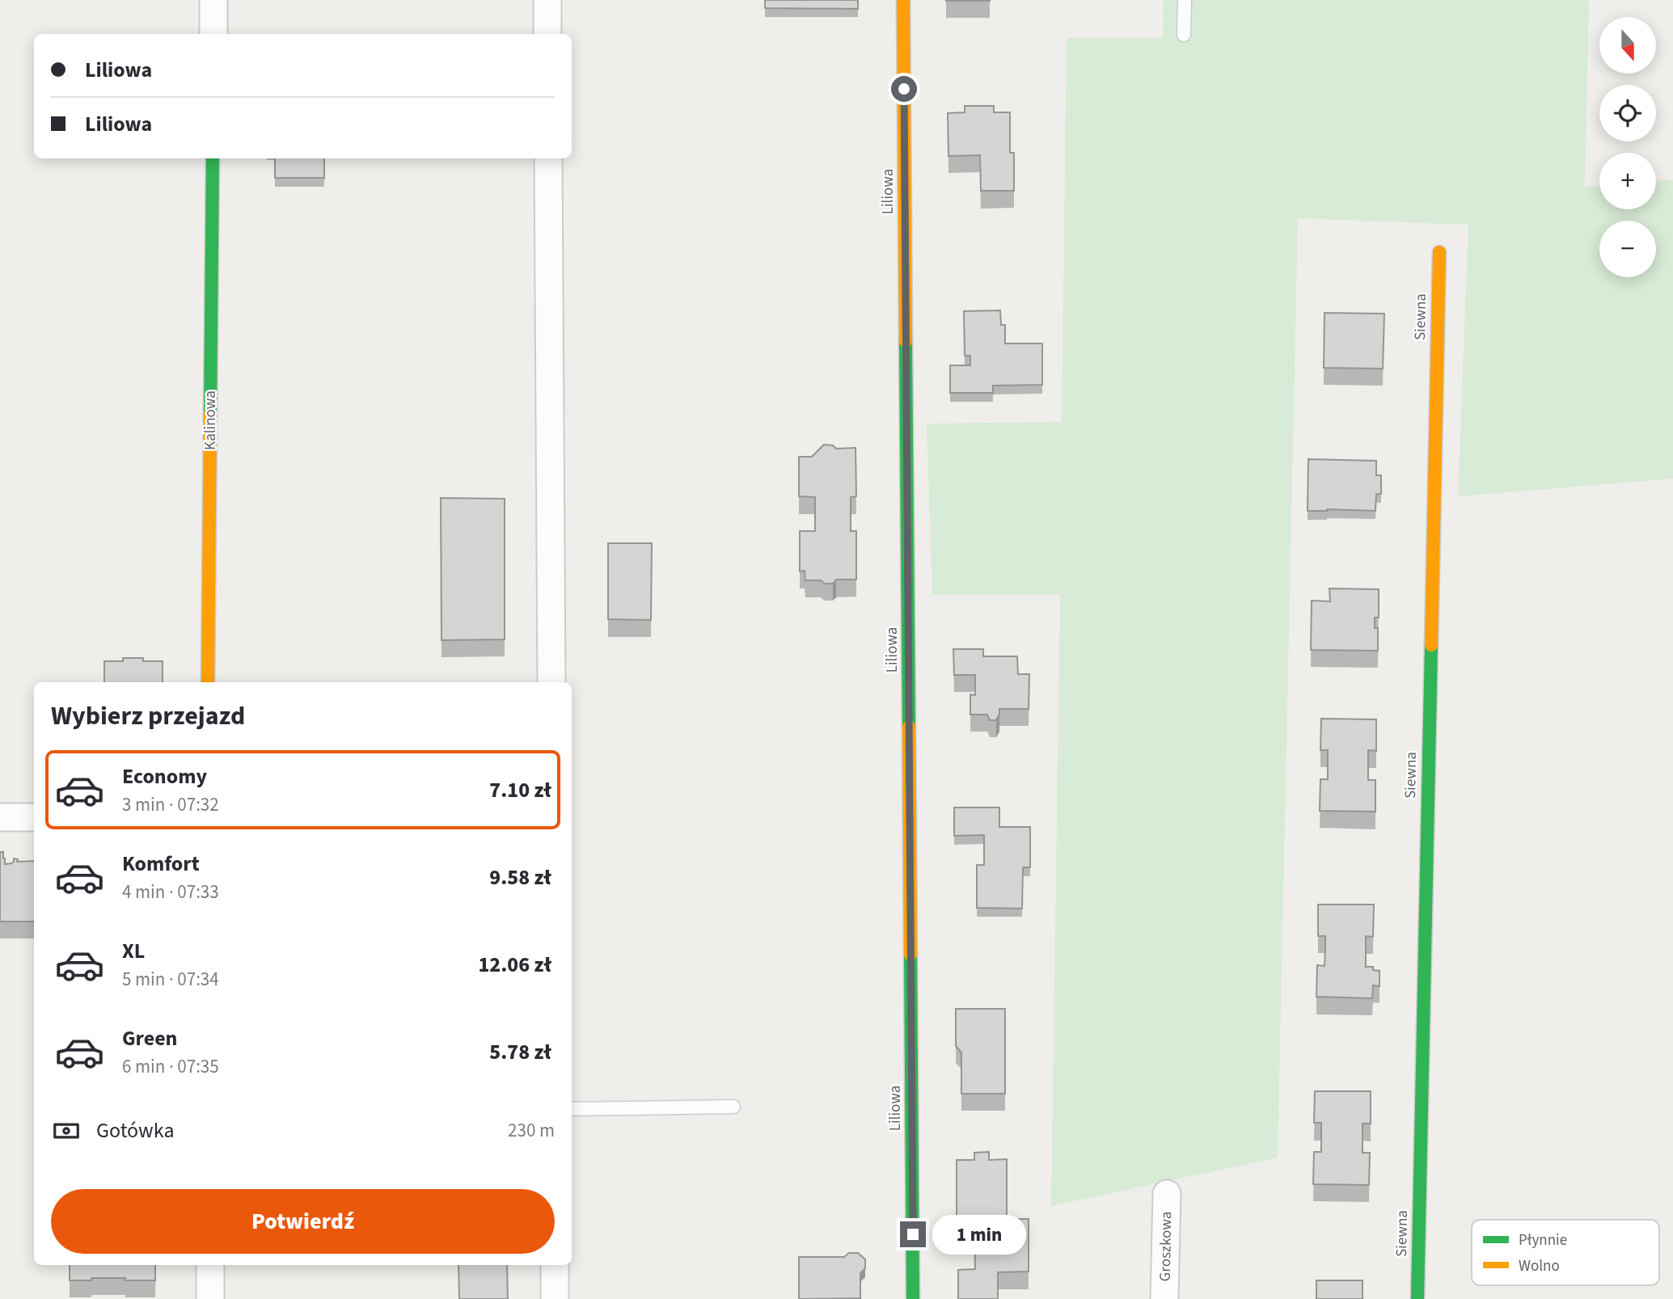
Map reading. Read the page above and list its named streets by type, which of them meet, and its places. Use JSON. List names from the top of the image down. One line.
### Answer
{"streets":{"street":["Liliowa","Siewna","Kalinowa","Groszkowa"]},"legend":["Płynnie","Wolno"],"north":"bottom","page":{"map_buttons":["+","−"],"banner":["Liliowa","Liliowa"],"heading":"Wybierz przejazd","list":[{"name":"Economy","note":"3 min · 07:32","value":"7.10 zł"},{"name":"Komfort","note":"4 min · 07:33","value":"9.58 zł"},{"name":"XL","note":"5 min · 07:34","value":"12.06 zł"},{"name":"Green","note":"6 min · 07:35","value":"5.78 zł"}],"pay":["Gotówka","230 m"],"buttons":"Potwierdź","bubble":"1 min"}}
